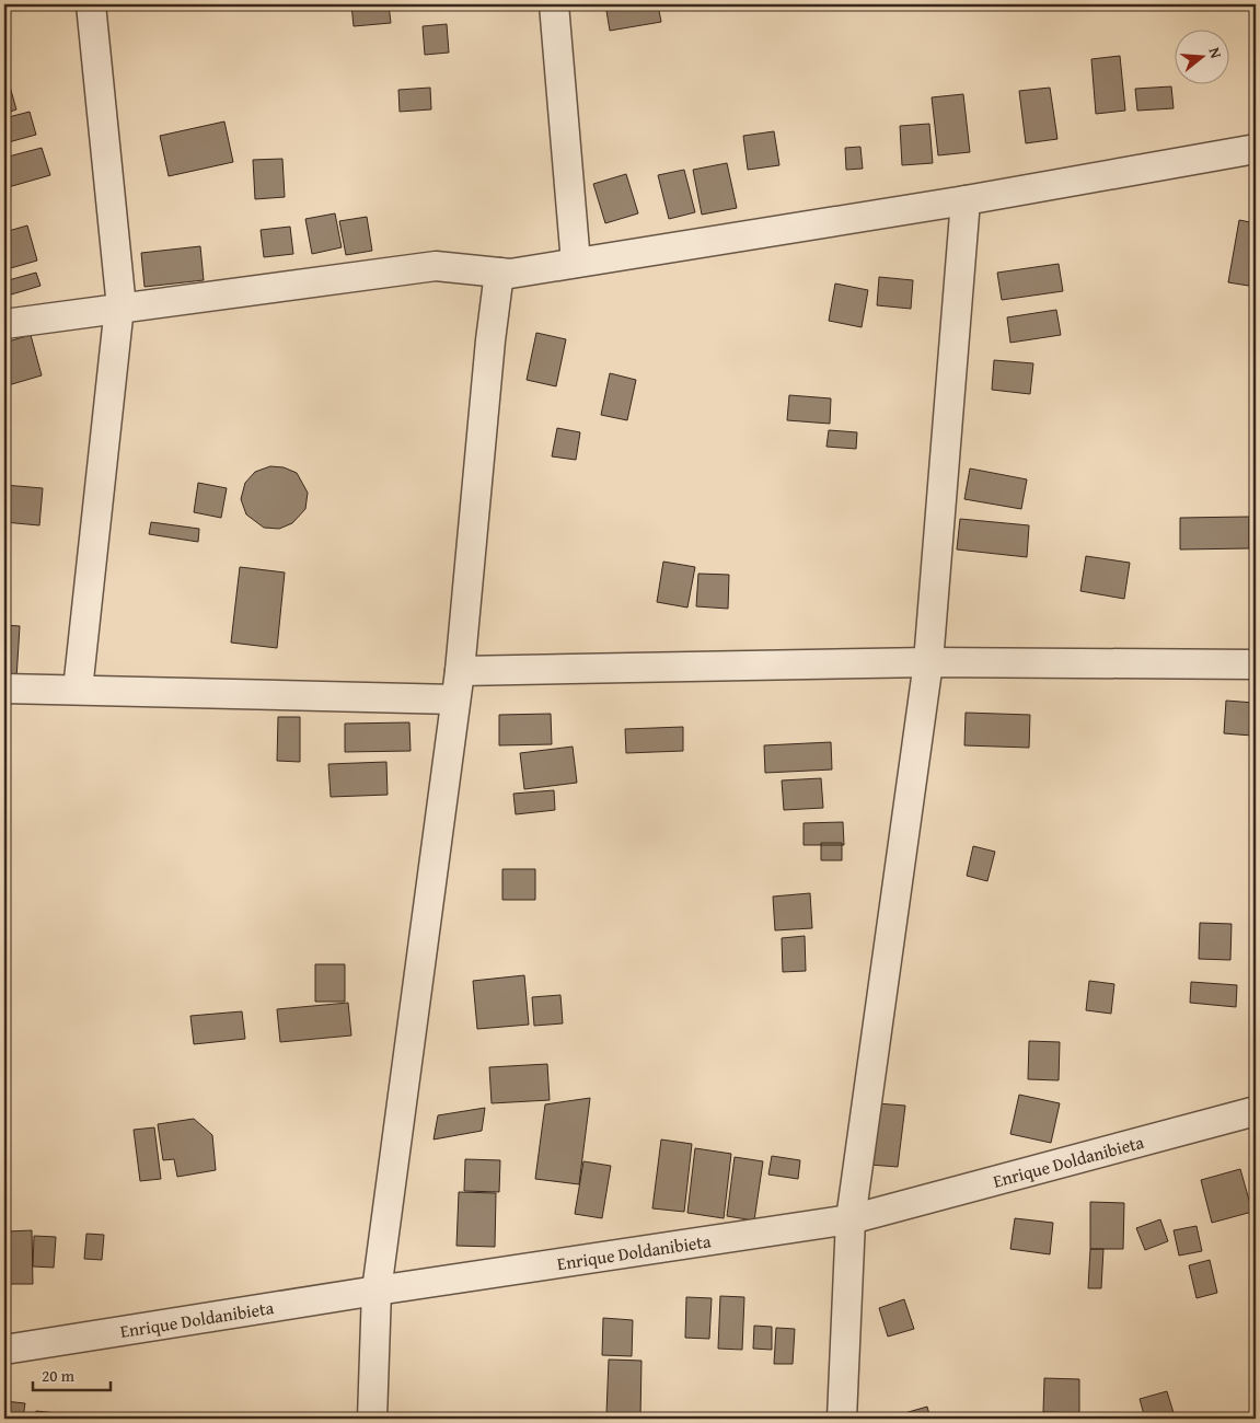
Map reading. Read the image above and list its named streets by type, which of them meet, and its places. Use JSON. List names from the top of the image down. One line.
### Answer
{"streets":{"street":["Enrique Doldanibieta"]},"scale_bar":"20 m","north":"right"}
